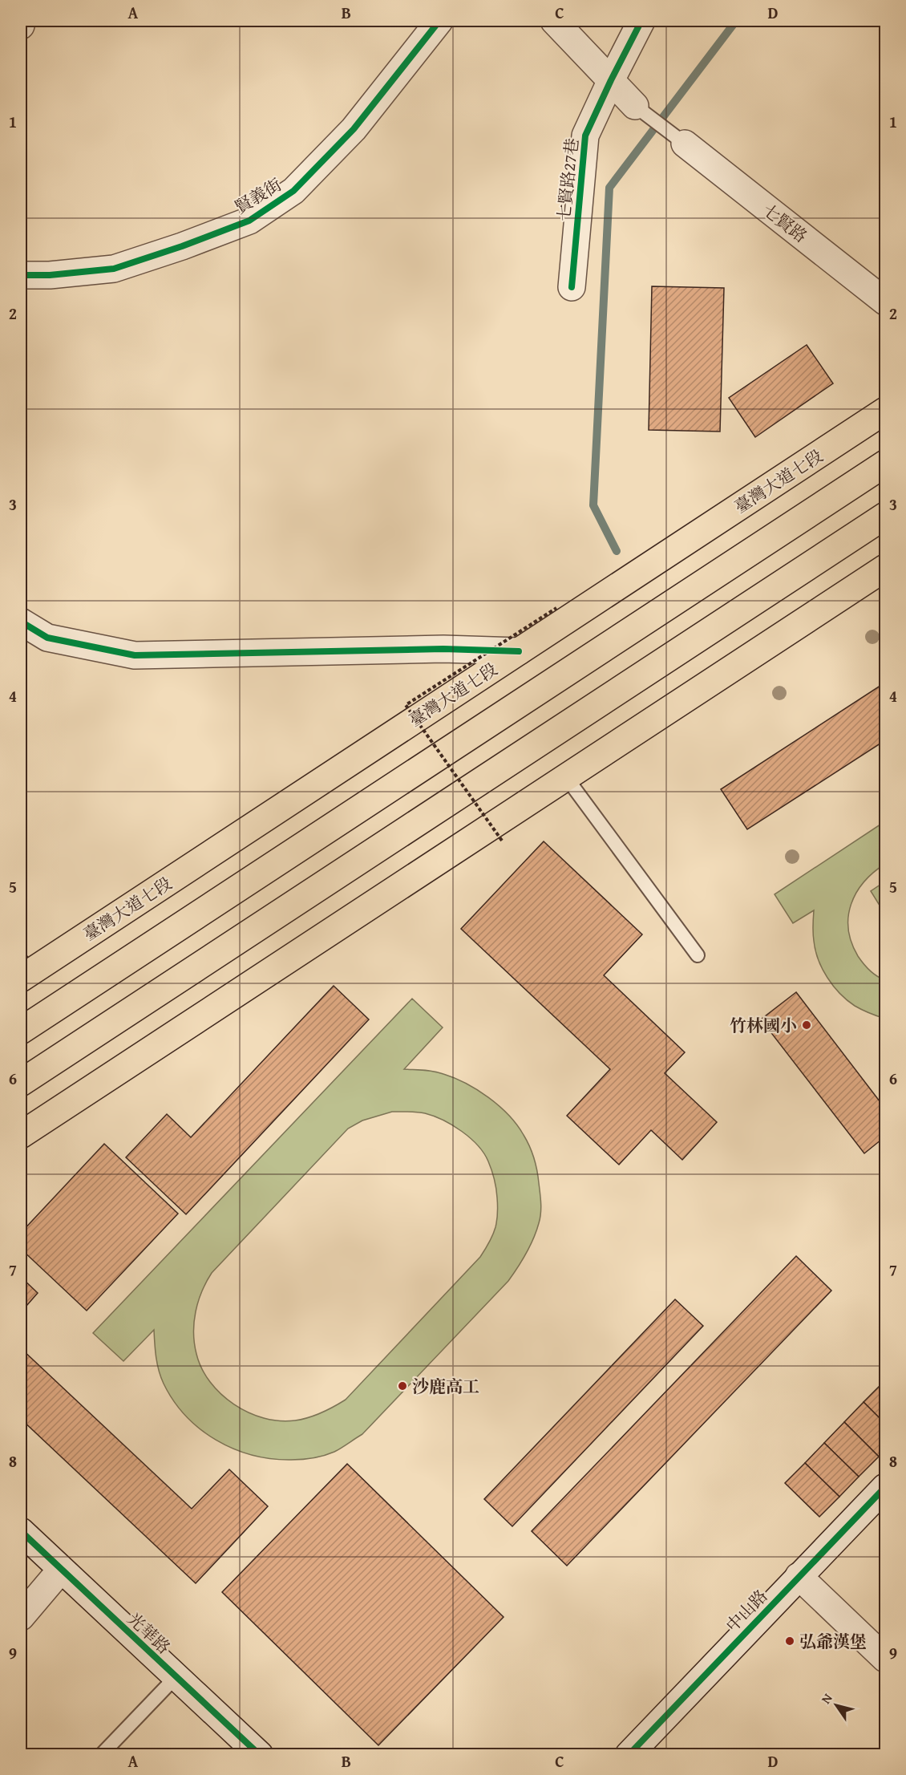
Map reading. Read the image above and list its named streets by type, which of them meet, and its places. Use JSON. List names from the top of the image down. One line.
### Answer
{"streets":{"main road":["臺灣大道七段"],"street":["七賢路27巷","賢義街","七賢路","中山路","光華路"]},"places":["竹林國小","沙鹿高工","弘爺漢堡"],"north":"top left","grid":{"columns":["A","B","C","D"],"rows":["1","2","3","4","5","6","7","8","9"]}}
